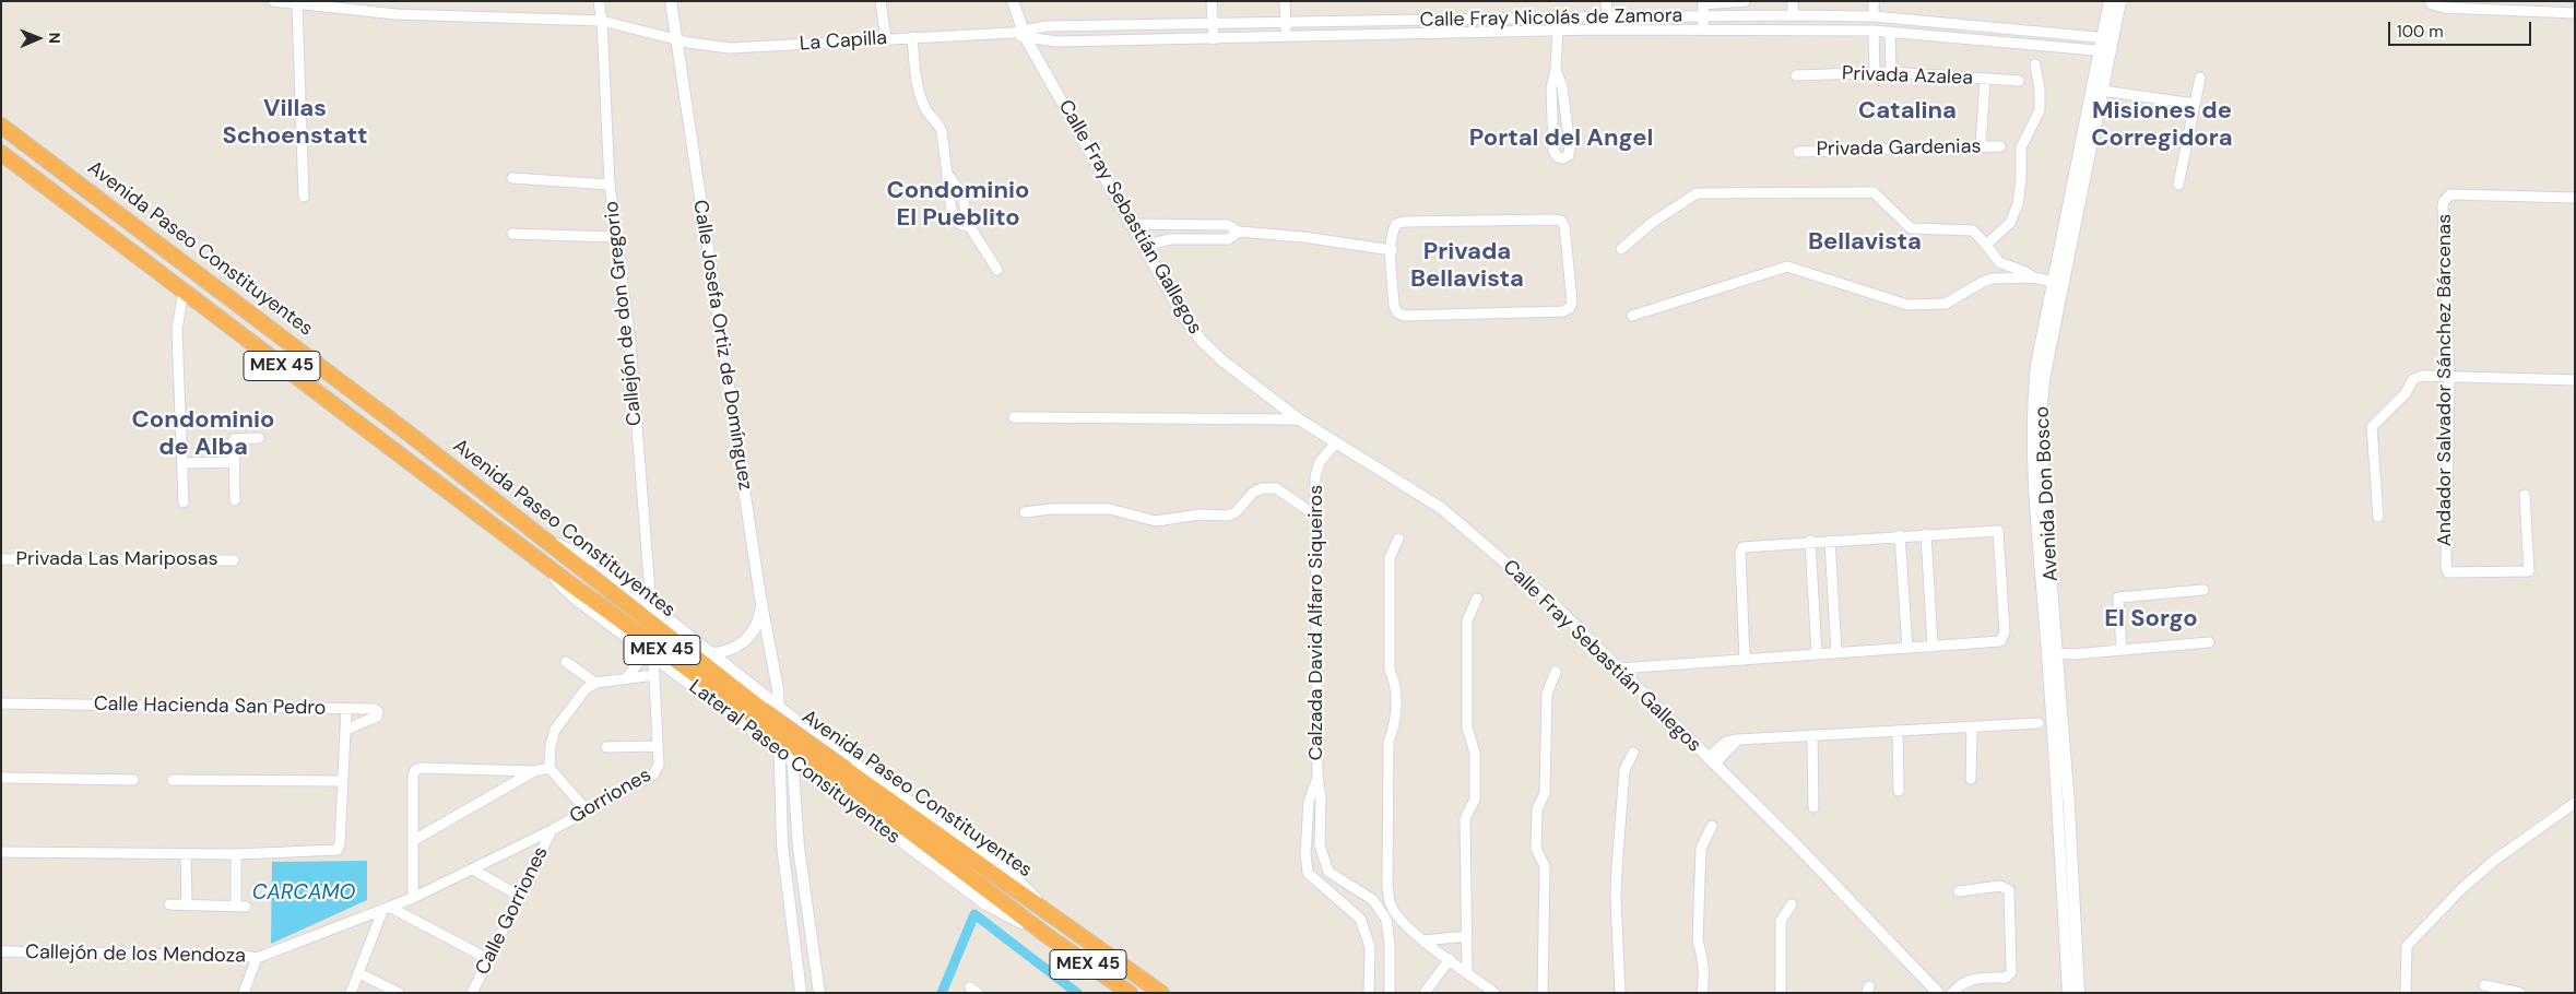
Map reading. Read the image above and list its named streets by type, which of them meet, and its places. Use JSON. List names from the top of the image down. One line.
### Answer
{"streets":{"highway":["Avenida Paseo Constituyentes","MEX 45"],"street":["Calle Fray Nicolás de Zamora","La Capilla","Privada Azalea","Privada Gardenias","Calle Fray Sebastián Gallegos","Callejón de don Gregorio","Calle Josefa Ortiz de Domínguez","Andador Salvador Sánchez Bárcenas","Avenida Don Bosco","Privada Las Mariposas","Calzada David Alfaro Siqueiros","Calle Hacienda San Pedro","Lateral Paseo Consituyentes","Gorriones","Calle Gorriones","Callejón de los Mendoza"]},"crossings":[["Calle Fray Nicolás de Zamora","La Capilla"],["Calle Fray Nicolás de Zamora","Calle Fray Sebastián Gallegos"],["Calle Fray Nicolás de Zamora","Avenida Don Bosco"],["La Capilla","Calle Fray Sebastián Gallegos"],["La Capilla","Callejón de don Gregorio"],["La Capilla","Calle Josefa Ortiz de Domínguez"],["Calle Fray Sebastián Gallegos","Calzada David Alfaro Siqueiros"],["Avenida Paseo Constituyentes","Lateral Paseo Consituyentes"],["Callejón de don Gregorio","Lateral Paseo Consituyentes"],["Calle Josefa Ortiz de Domínguez","Lateral Paseo Consituyentes"],["Lateral Paseo Consituyentes","Gorriones"],["Gorriones","Calle Gorriones"],["Gorriones","Callejón de los Mendoza"]],"districts":["Villas Schoenstatt","Catalina","Misiones de Corregidora","Portal del Angel","Condominio El Pueblito","Bellavista","Privada Bellavista","Condominio de Alba","El Sorgo"],"water":["CARCAMO"],"scale_bar":"100 m","north":"right"}
